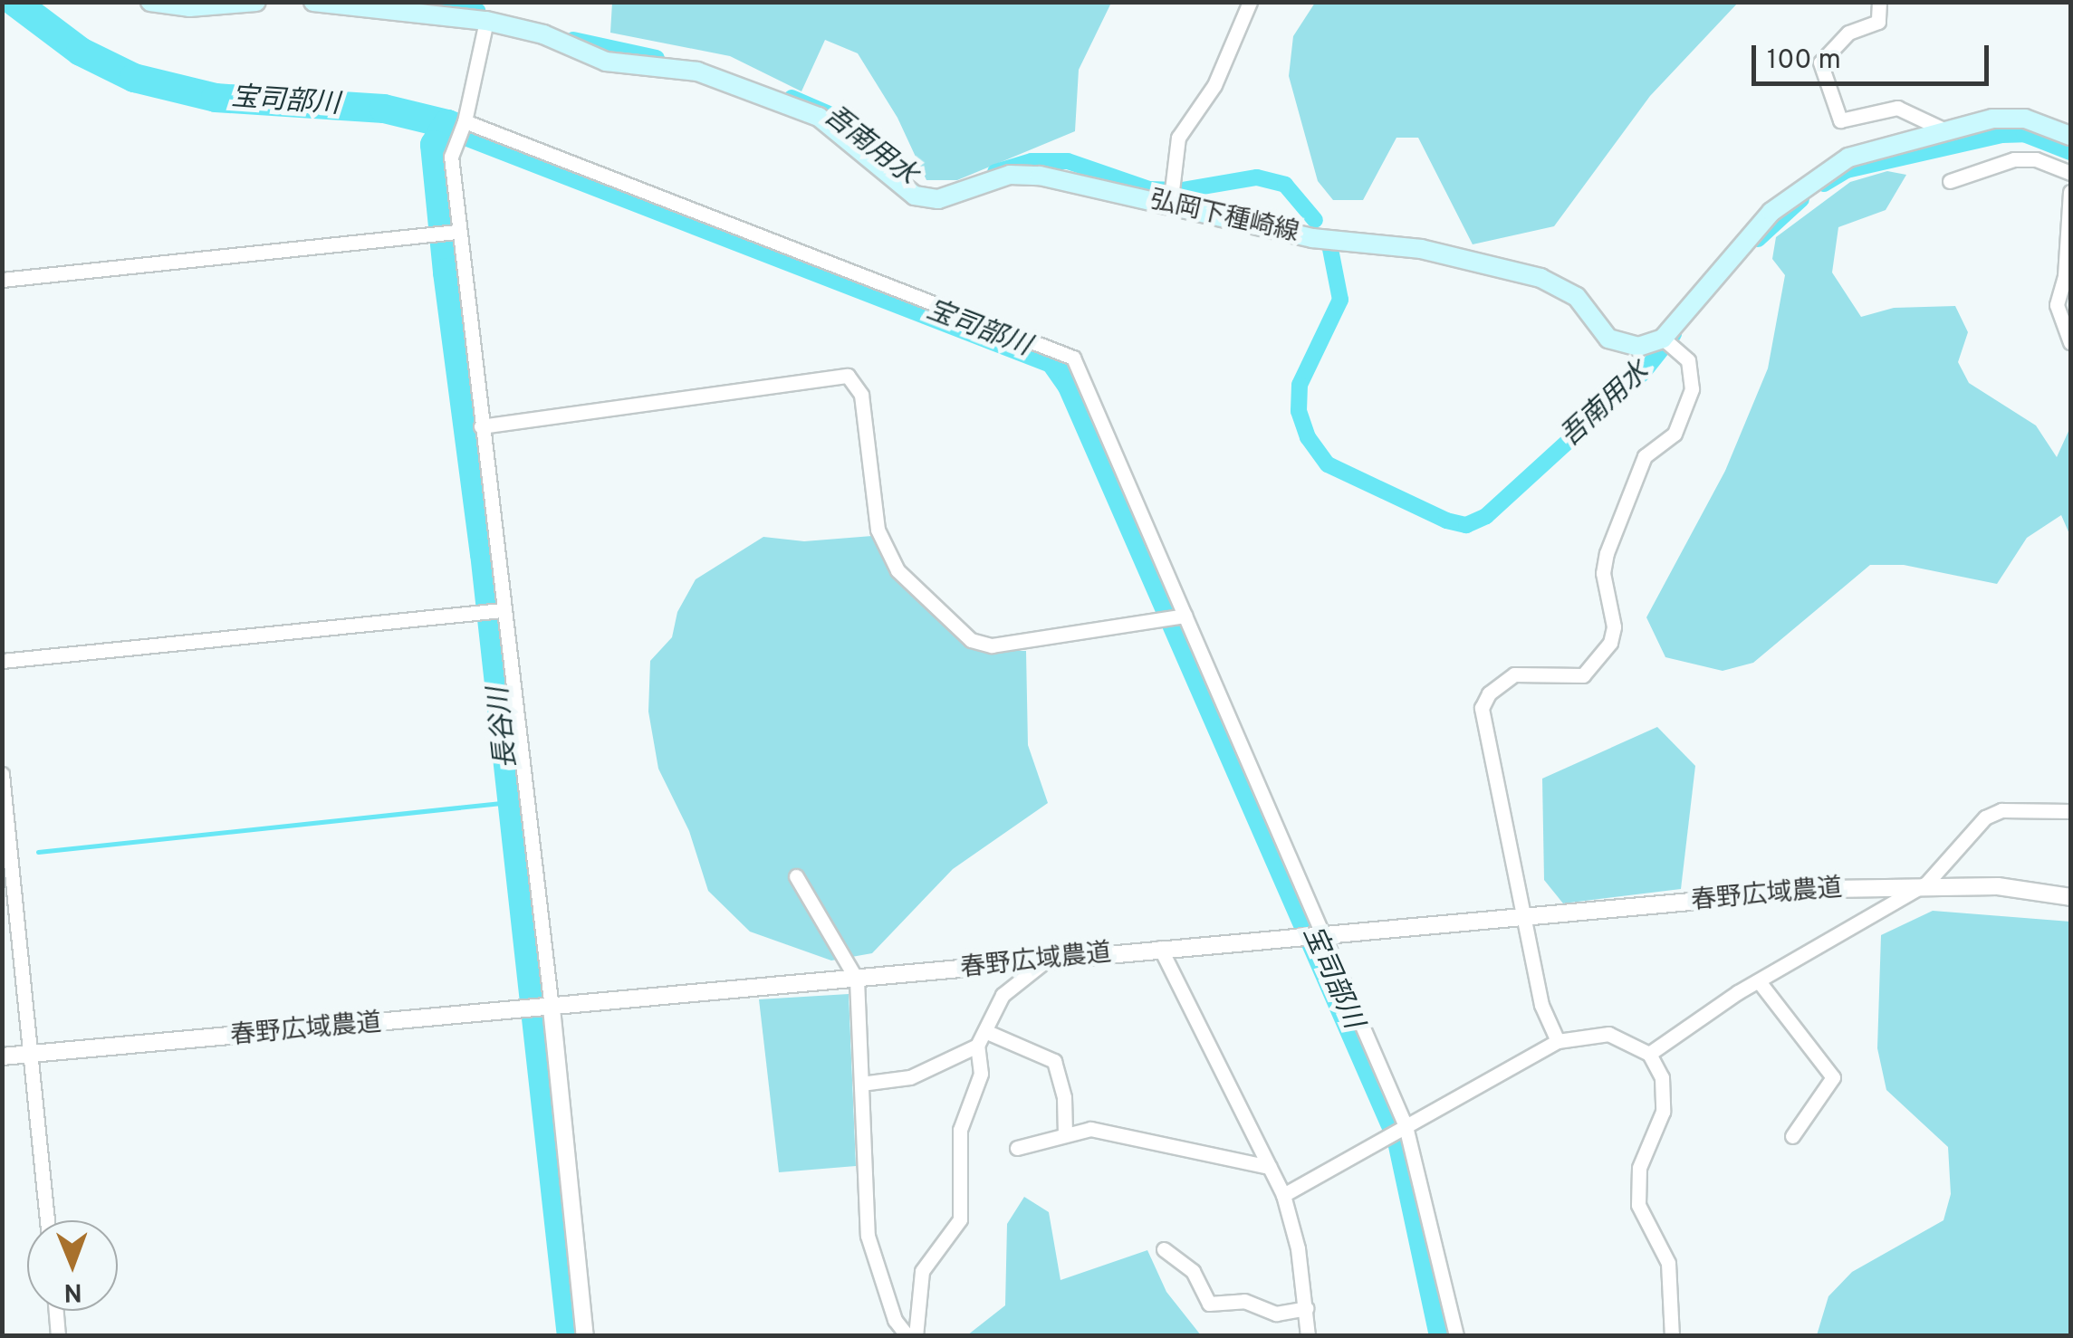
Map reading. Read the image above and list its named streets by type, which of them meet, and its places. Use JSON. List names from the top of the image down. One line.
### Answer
{"streets":{"main road":["弘岡下種崎線"],"street":["春野広域農道"]},"water":["宝司部川","吾南用水","長谷川"],"scale_bar":"100 m","north":"bottom"}
